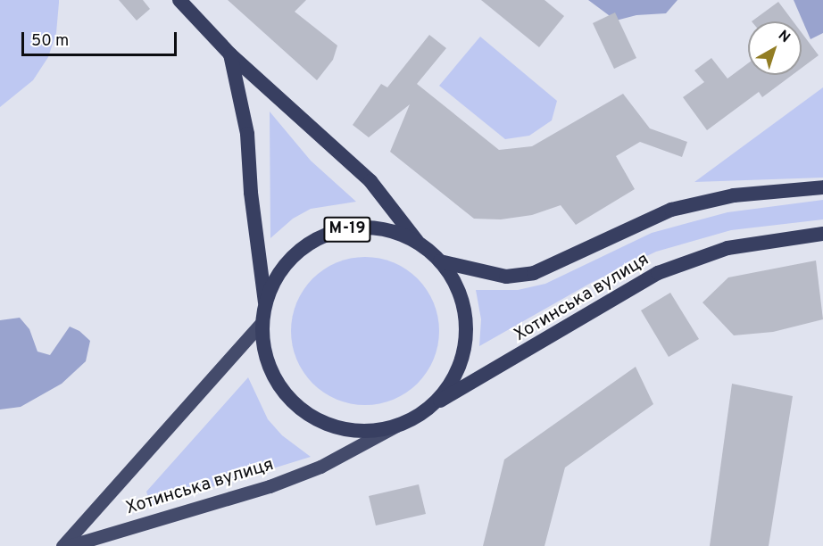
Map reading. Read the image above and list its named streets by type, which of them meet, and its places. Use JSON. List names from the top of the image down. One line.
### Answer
{"streets":{"highway":["М-19","Хотинська вулиця"]},"crossings":[["М-19","Хотинська вулиця"]],"scale_bar":"50 m","north":"top right"}
